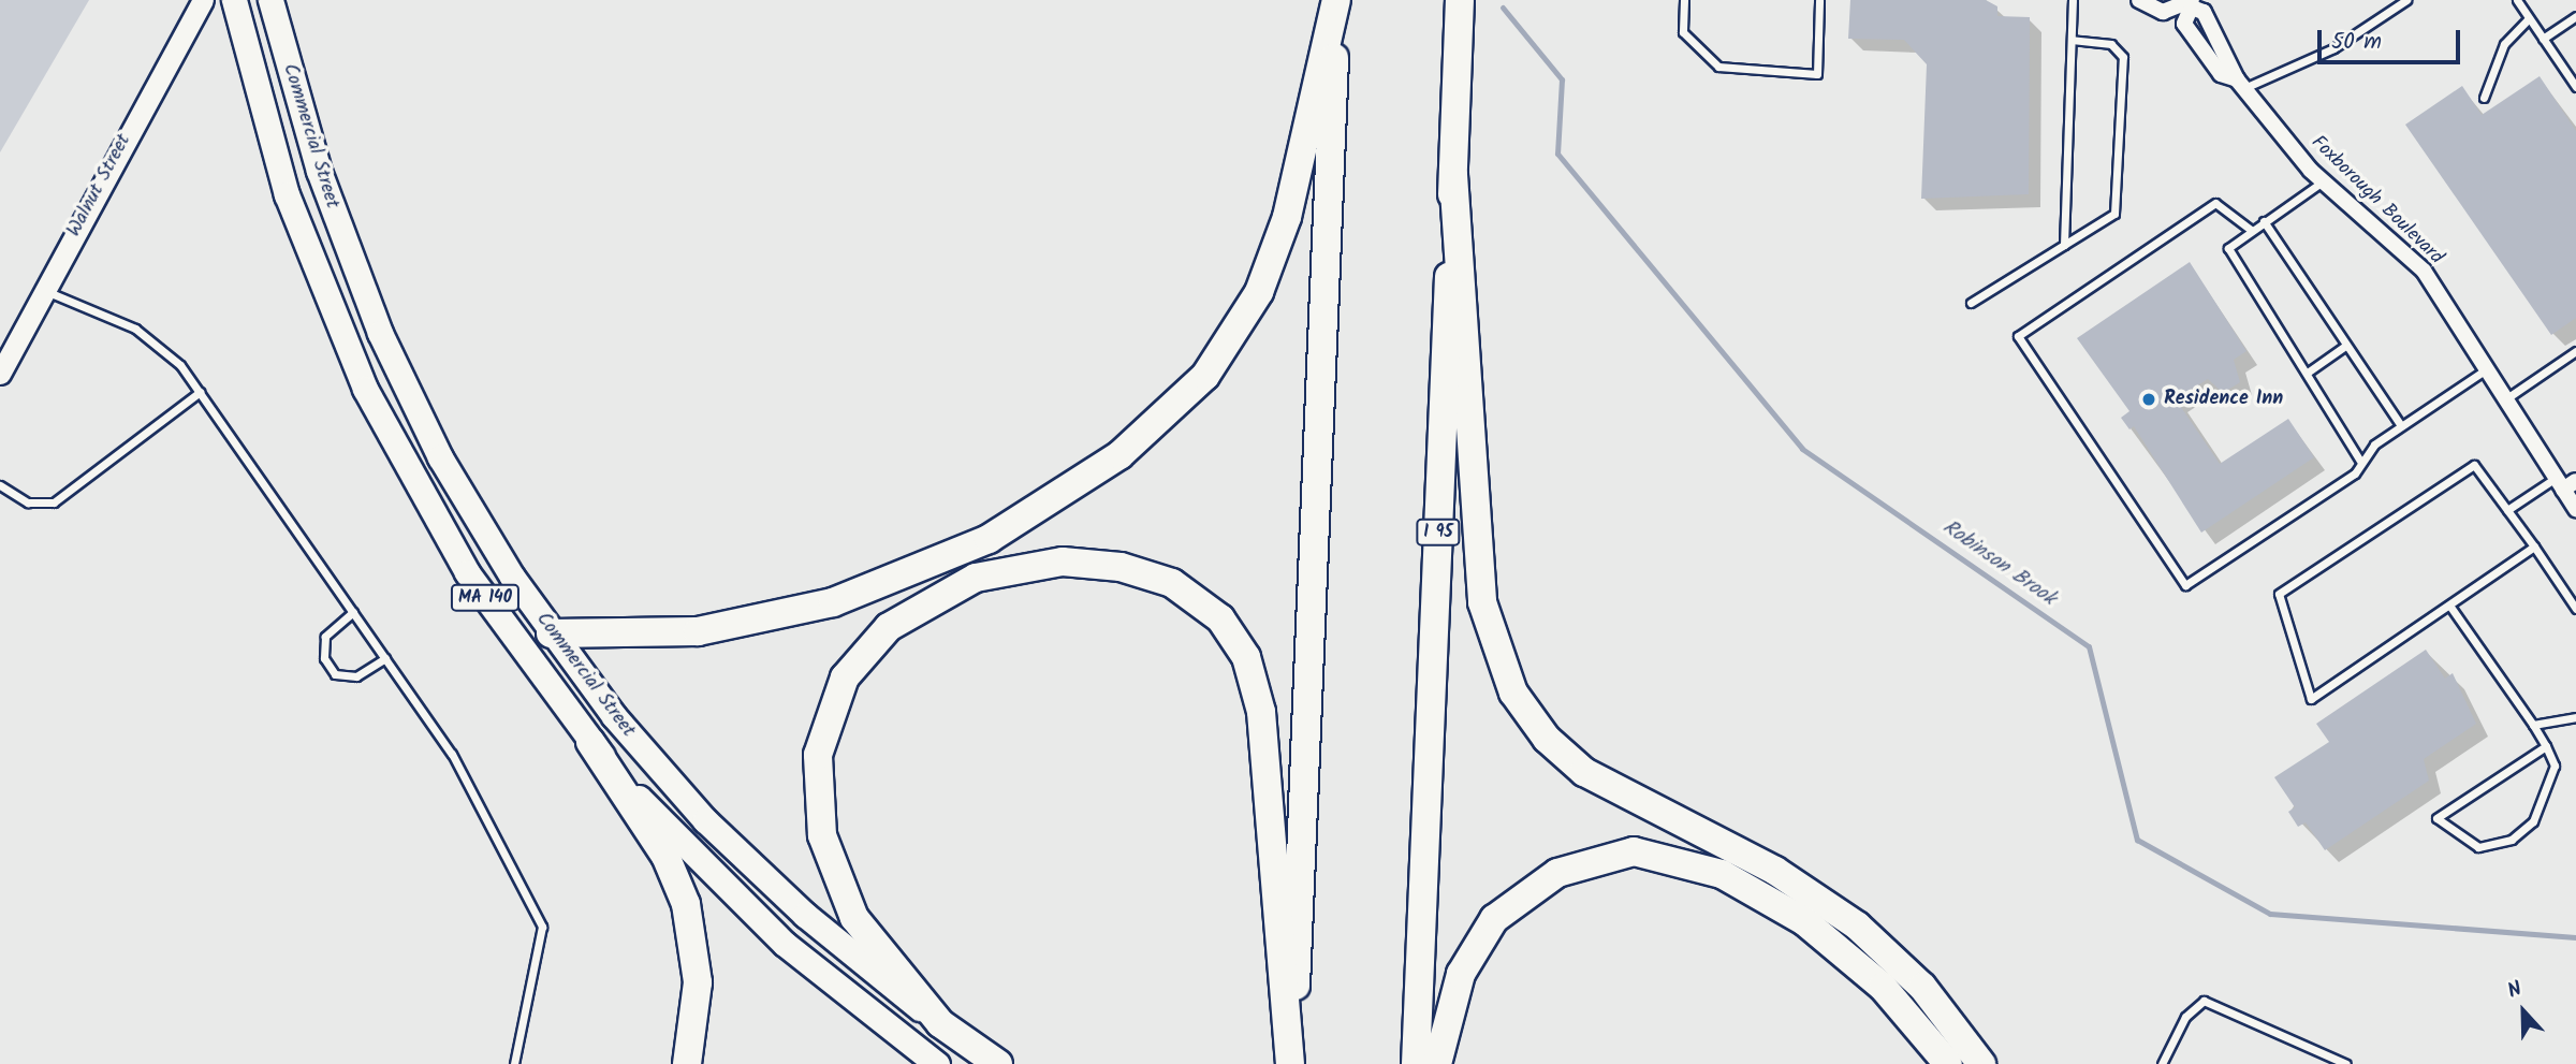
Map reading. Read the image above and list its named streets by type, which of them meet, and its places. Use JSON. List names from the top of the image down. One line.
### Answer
{"streets":{"highway":["Commercial Street","I 95","MA 140"],"street":["Walnut Street","Foxborough Boulevard"]},"water":["Robinson Brook"],"places":["Residence Inn"],"scale_bar":"50 m","north":"top"}
